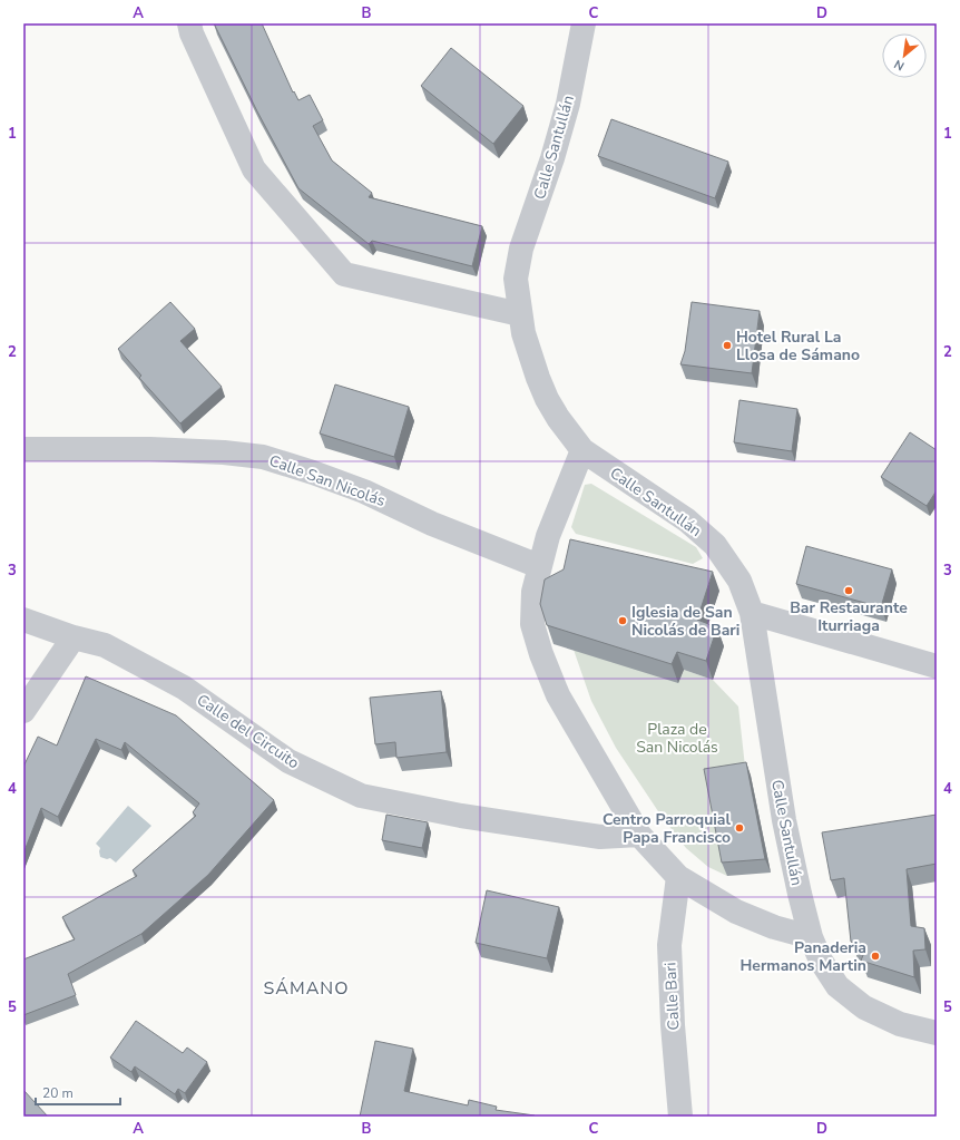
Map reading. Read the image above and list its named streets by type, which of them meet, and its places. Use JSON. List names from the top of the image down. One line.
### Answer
{"streets":{"street":["Calle Santullán","Calle San Nicolás","Calle del Circuito","Calle Bari"]},"districts":["SÁMANO"],"parks":["Plaza de San Nicolás"],"places":["Hotel Rural La Llosa de Sámano","Bar Restaurante Iturriaga","Iglesia de San Nicolás de Bari","Centro Parroquial Papa Francisco","Panaderia Hermanos Martin"],"scale_bar":"20 m","north":"bottom left","grid":{"columns":["A","B","C","D"],"rows":["1","2","3","4","5"]}}
